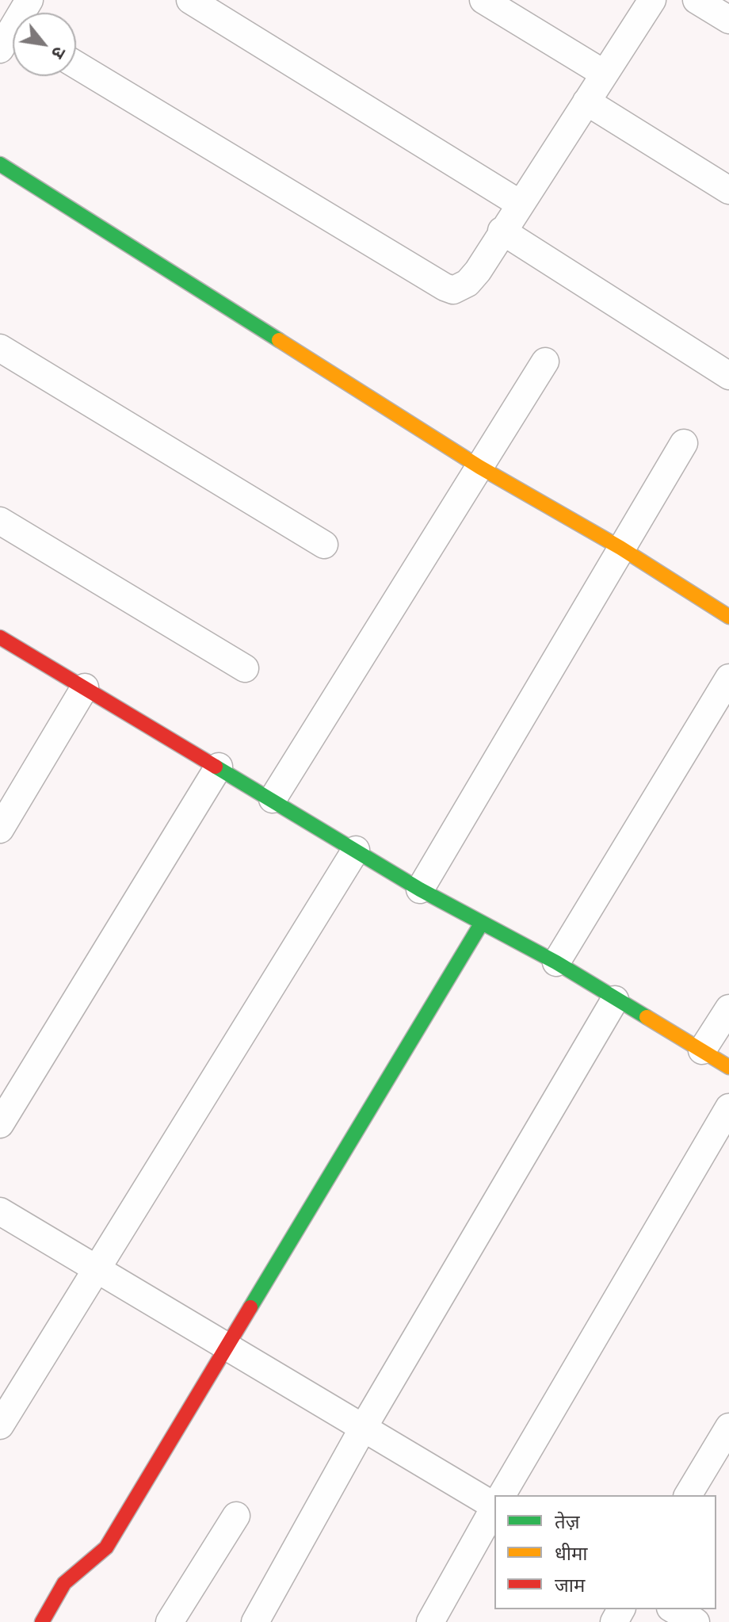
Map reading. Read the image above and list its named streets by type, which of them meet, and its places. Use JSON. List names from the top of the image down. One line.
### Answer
{"legend":["तेज़","धीमा","जाम"],"north":"bottom right"}
